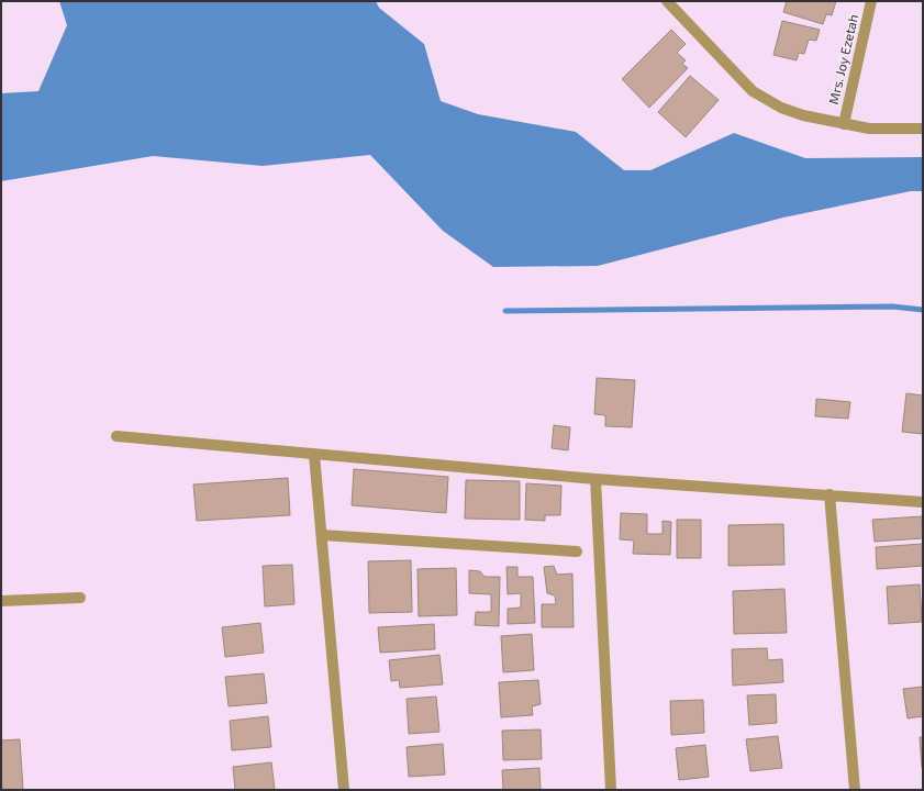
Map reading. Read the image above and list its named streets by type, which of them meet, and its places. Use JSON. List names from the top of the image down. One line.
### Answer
{"streets":{"street":["Mrs. Joy Ezetah"]}}
